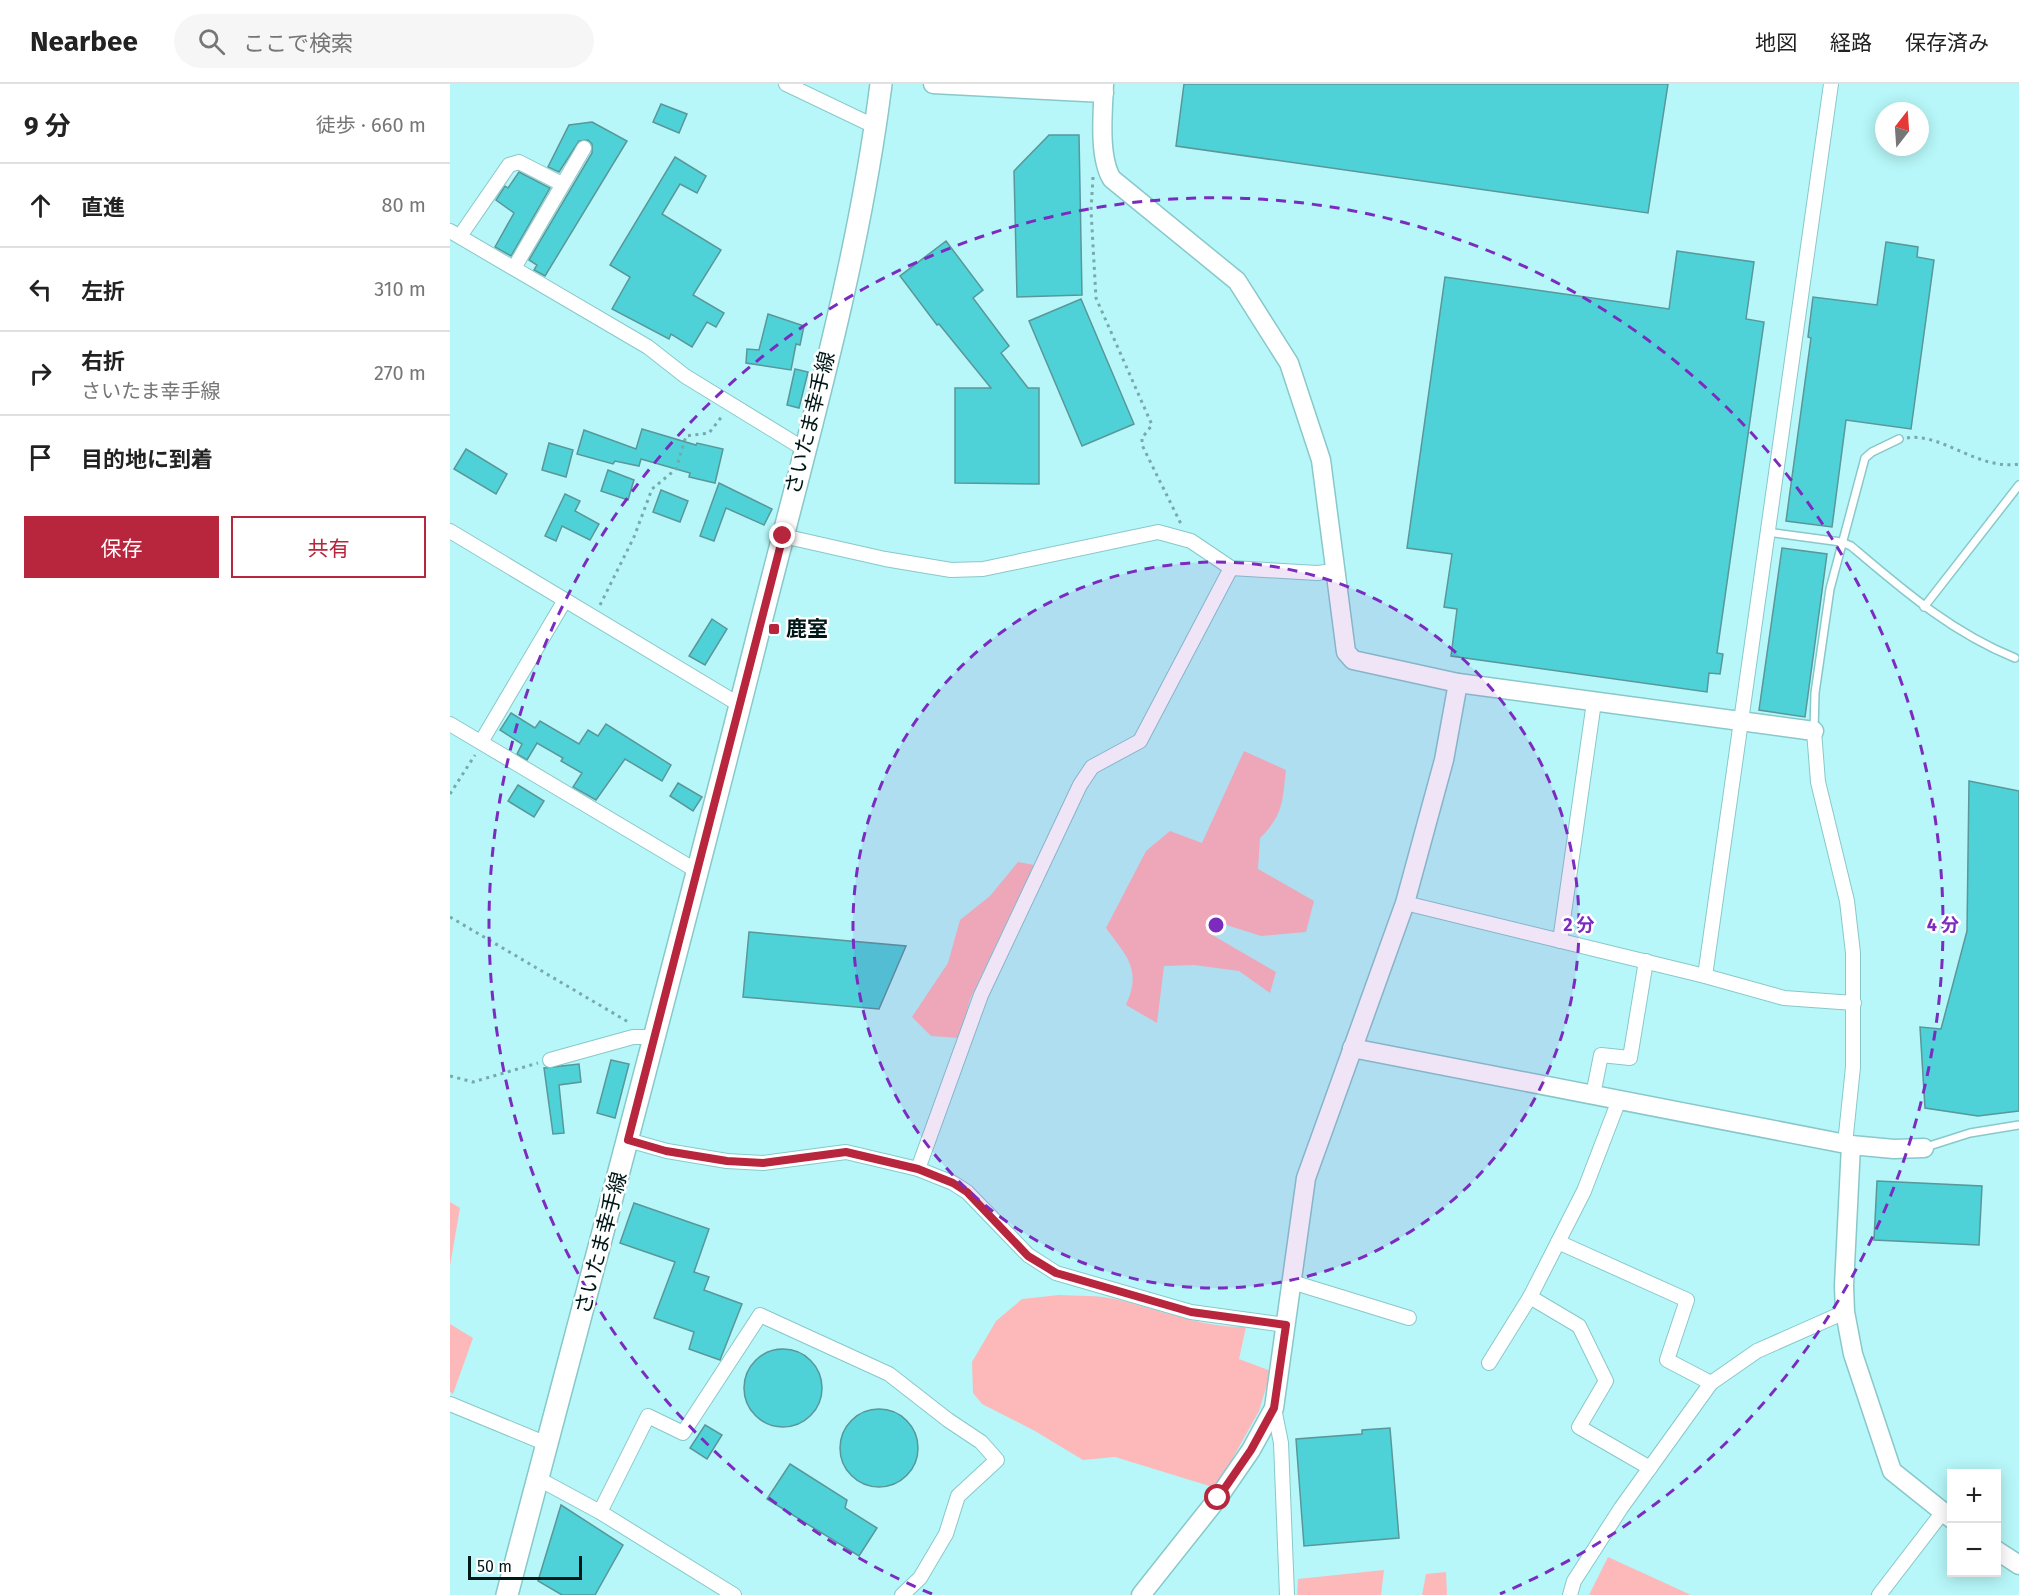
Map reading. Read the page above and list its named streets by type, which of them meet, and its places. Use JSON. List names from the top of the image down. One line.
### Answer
{"streets":{"main road":["さいたま幸手線"]},"places":{"transit":["鹿室"]},"scale_bar":"50 m","north":"top","page":{"header":"Nearbee","search":"ここで検索","nav":["地図","経路","保存済み"],"heading":["9 分","徒歩 · 660 m"],"list":[["直進","80 m"],["左折","310 m"],["右折","さいたま幸手線","270 m"],"目的地に到着"],"buttons":["保存","共有"],"map_buttons":["+","−"],"scale":"50 m"},"rings":["2 分","4 分"]}
